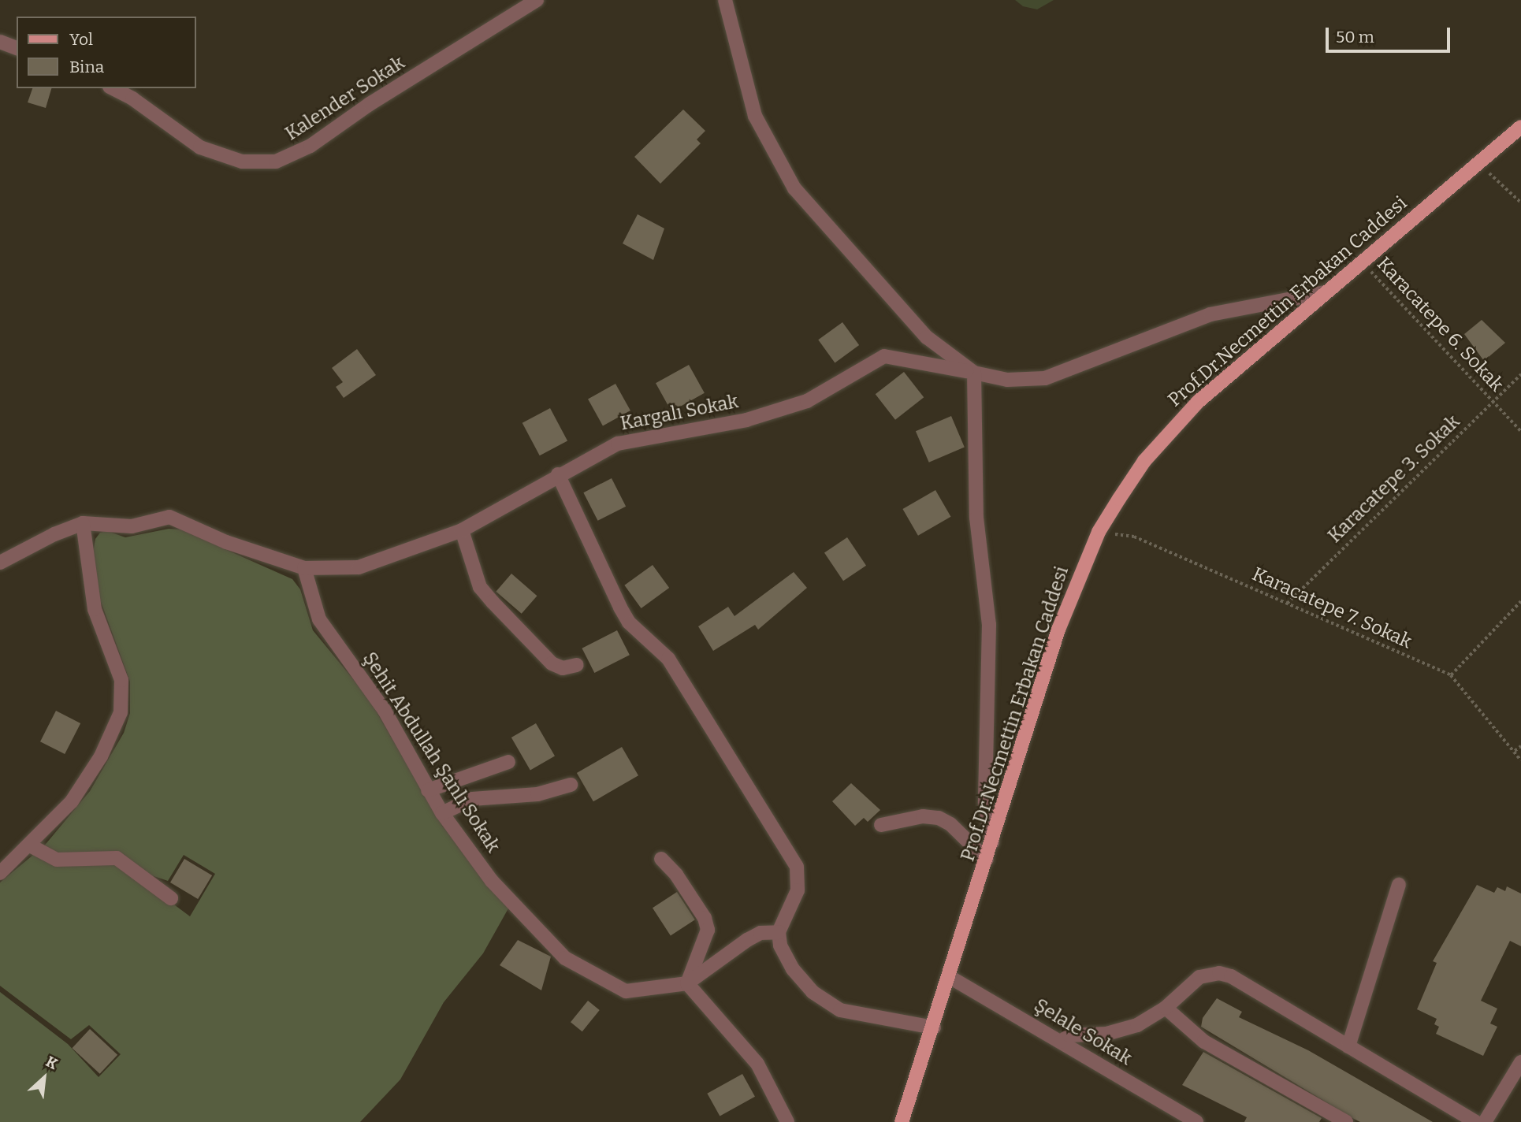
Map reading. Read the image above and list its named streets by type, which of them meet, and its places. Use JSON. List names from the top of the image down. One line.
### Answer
{"streets":{"main road":["Prof.Dr.Necmettin Erbakan Caddesi"],"street":["Kalender Sokak","Kargalı Sokak","Şehit Abdullah Şanlı Sokak","Şelale Sokak"],"path":["Karacatepe 6. Sokak","Karacatepe 3. Sokak","Karacatepe 7. Sokak"]},"crossings":[["Prof.Dr.Necmettin Erbakan Caddesi","Karacatepe 6. Sokak"],["Prof.Dr.Necmettin Erbakan Caddesi","Kargalı Sokak"],["Prof.Dr.Necmettin Erbakan Caddesi","Karacatepe 7. Sokak"],["Prof.Dr.Necmettin Erbakan Caddesi","Şelale Sokak"],["Karacatepe 6. Sokak","Karacatepe 3. Sokak"],["Kargalı Sokak","Şehit Abdullah Şanlı Sokak"],["Karacatepe 3. Sokak","Karacatepe 7. Sokak"]],"legend":["Yol","Bina"],"scale_bar":"50 m","north":"top right"}
